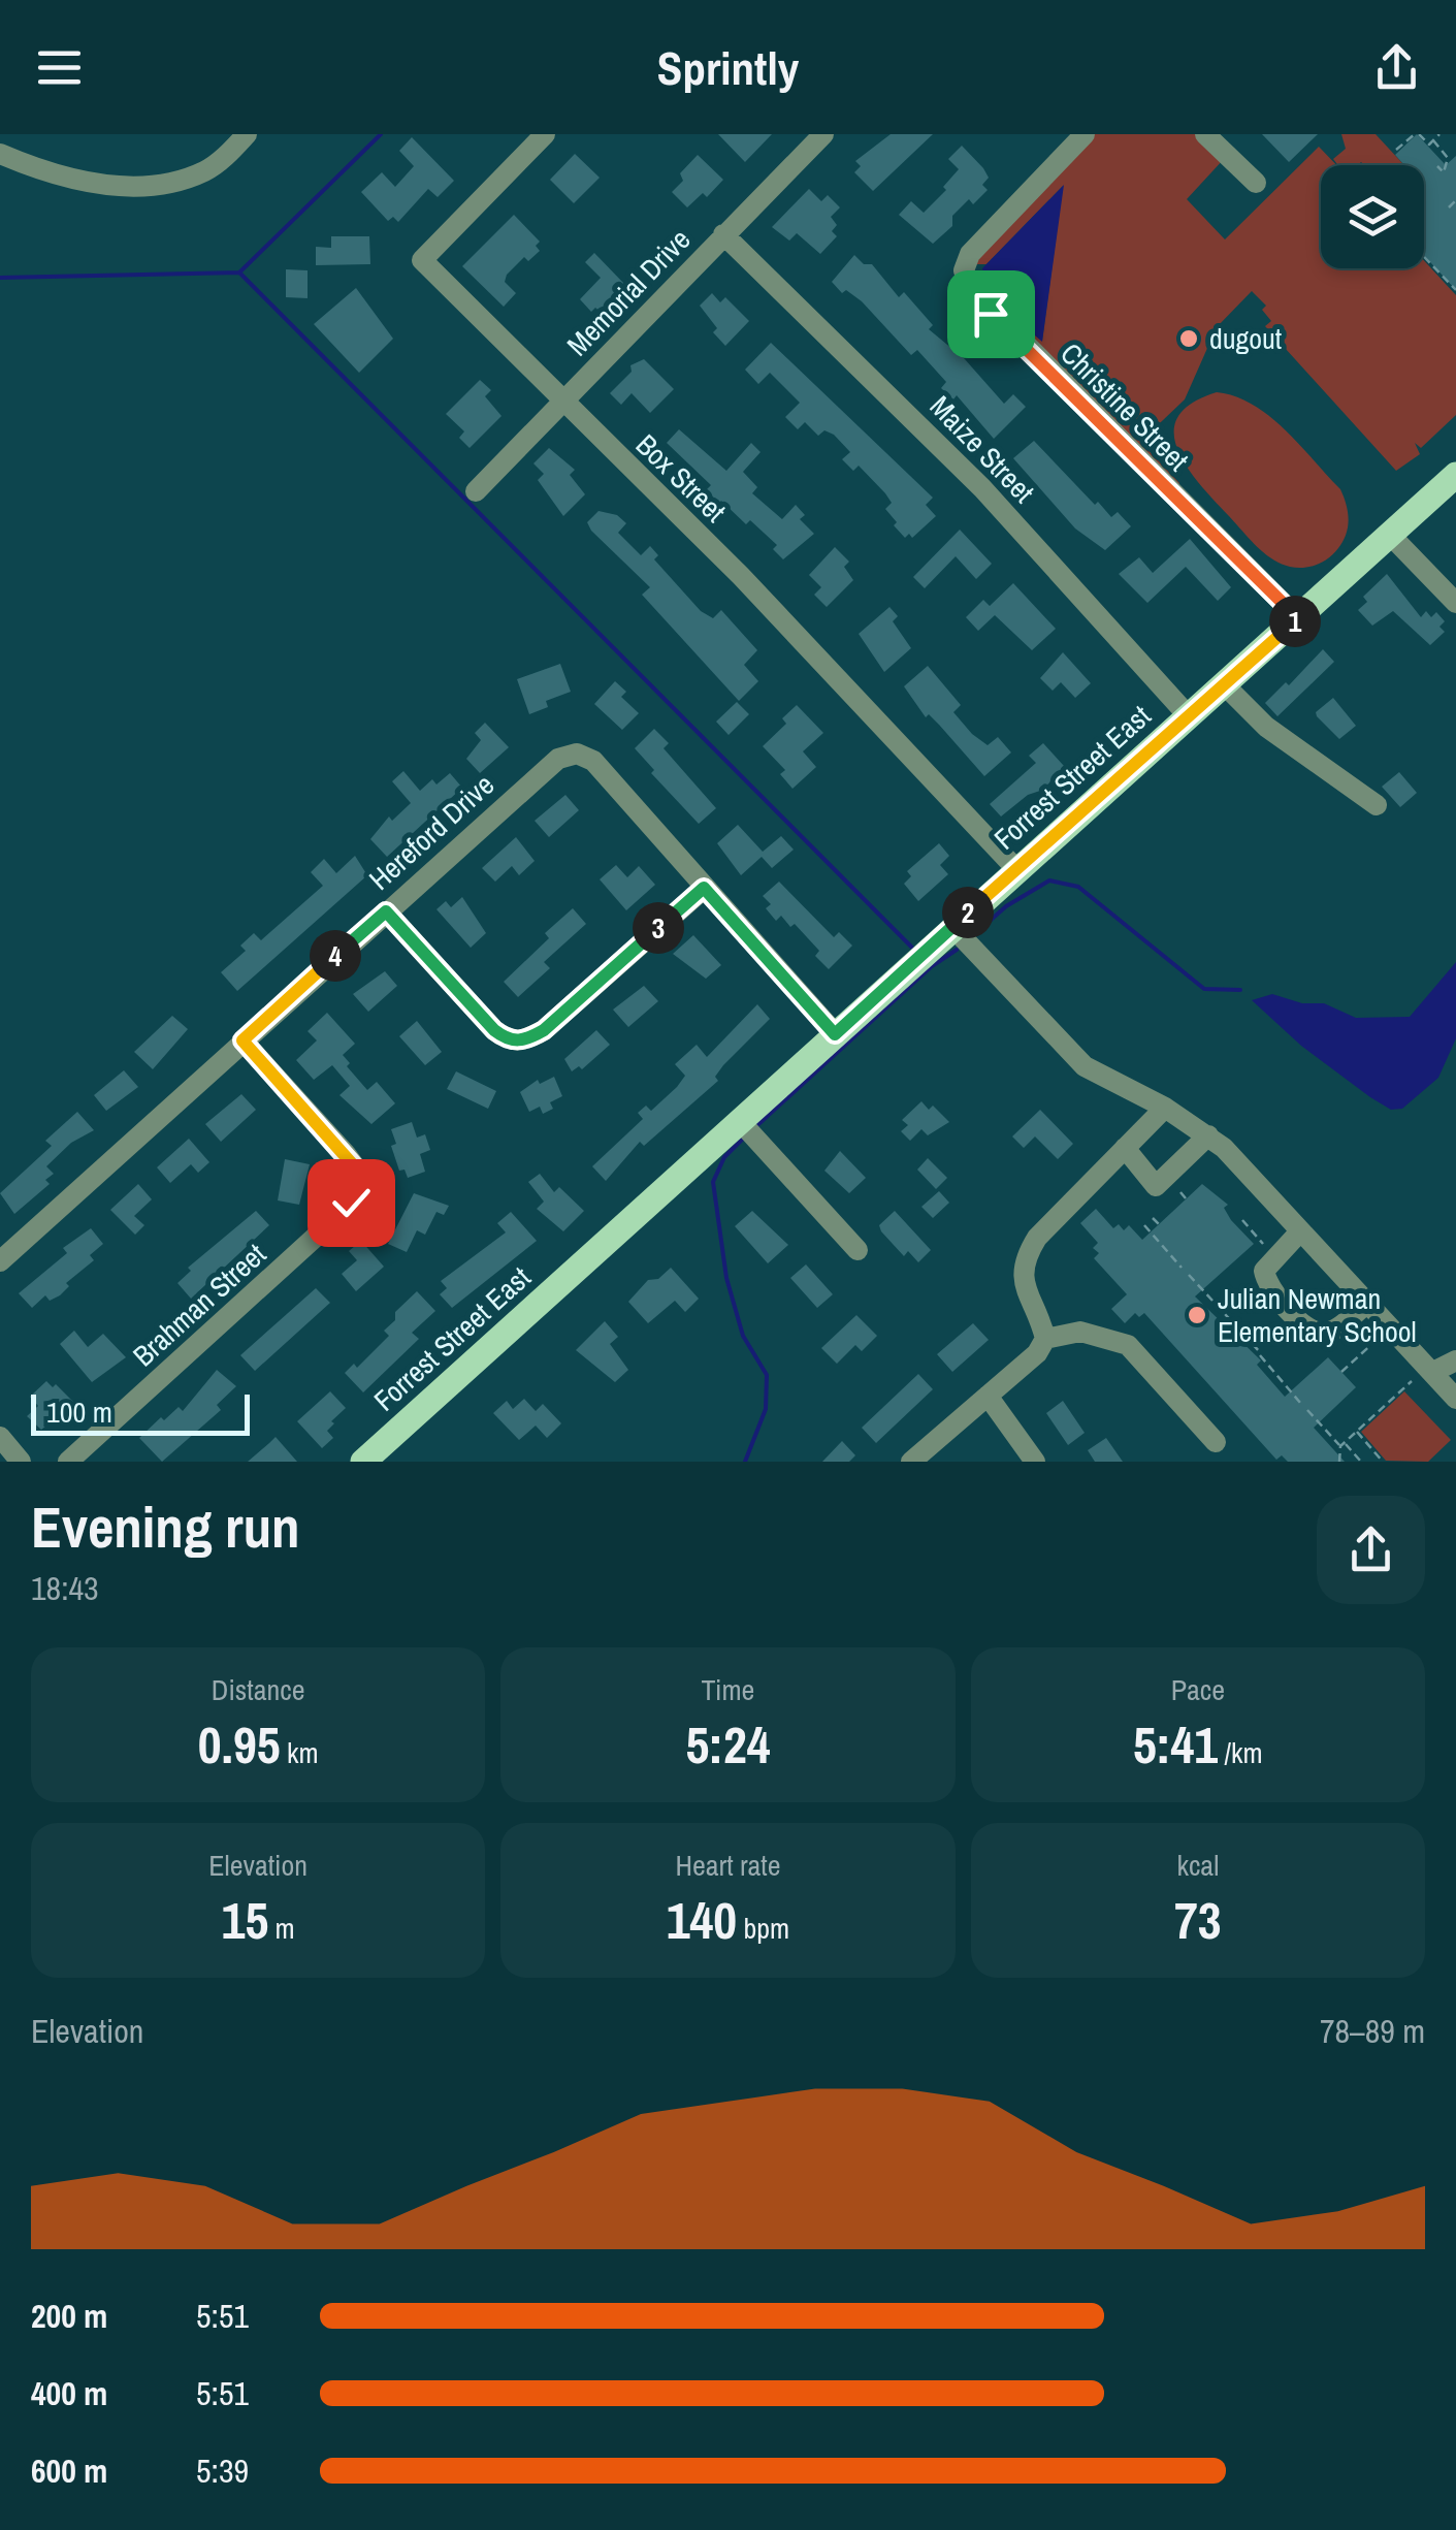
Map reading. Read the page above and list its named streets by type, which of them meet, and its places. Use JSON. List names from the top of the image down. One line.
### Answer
{"streets":{"main road":["Forrest Street East"],"street":["Memorial Drive","Christine Street","Maize Street","Box Street","Hereford Drive","Brahman Street"]},"crossings":[["Memorial Drive","Maize Street"],["Memorial Drive","Box Street"],["Christine Street","Forrest Street East"],["Maize Street","Forrest Street East"],["Box Street","Forrest Street East"],["Forrest Street East","Hereford Drive"],["Hereford Drive","Brahman Street"]],"places":["dugout","Julian Newman Elementary School"],"scale_bar":"100 m","page":{"header":"Sprintly","pins":["1","2","3","4"],"scale":"100 m","heading":["Evening run","18:43"],"stats":[["Distance","0.95 km"],["Time","5:24"],["Pace","5:41 /km"],["Elevation","15 m"],["Heart rate","140 bpm"],["kcal","73"]],"chart":["Elevation","78–89 m"],"list":[{"name":"200 m","note":"5:51"},{"name":"400 m","note":"5:51"},{"name":"600 m","note":"5:39"}]}}
